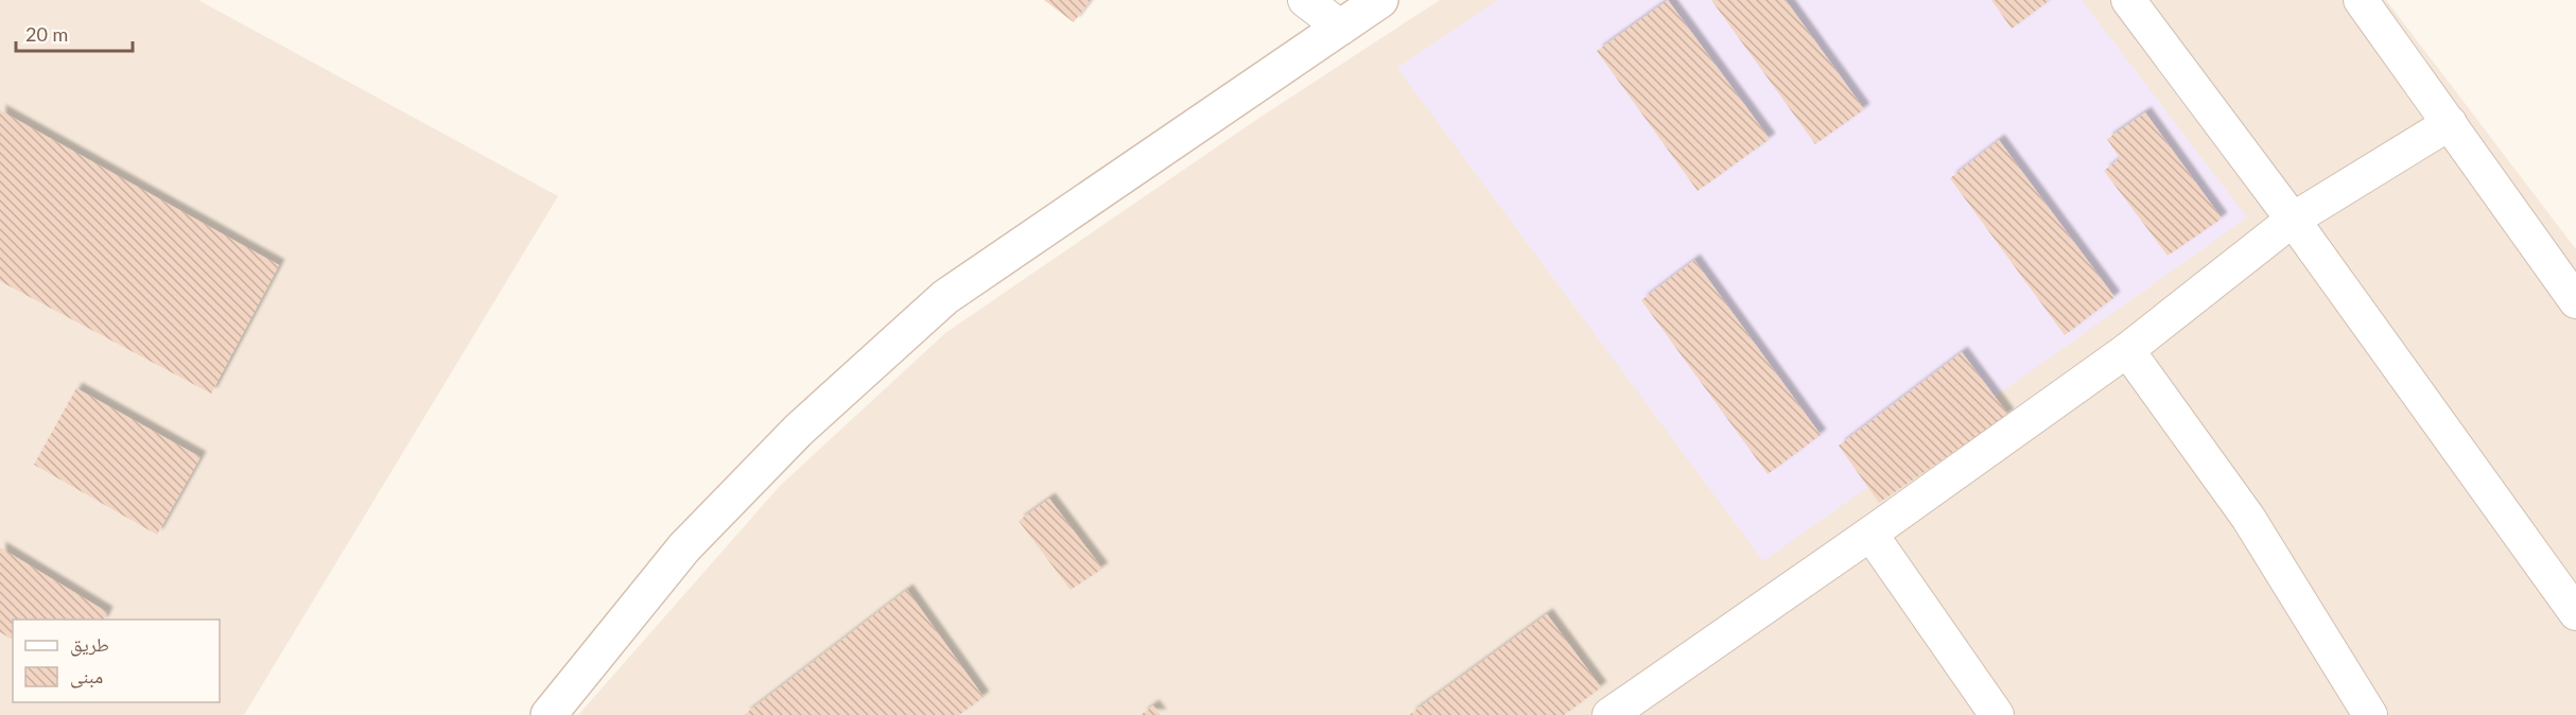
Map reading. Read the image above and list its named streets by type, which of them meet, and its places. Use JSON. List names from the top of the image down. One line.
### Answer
{"legend":["طريق","مبنى"],"scale_bar":"20 m"}
